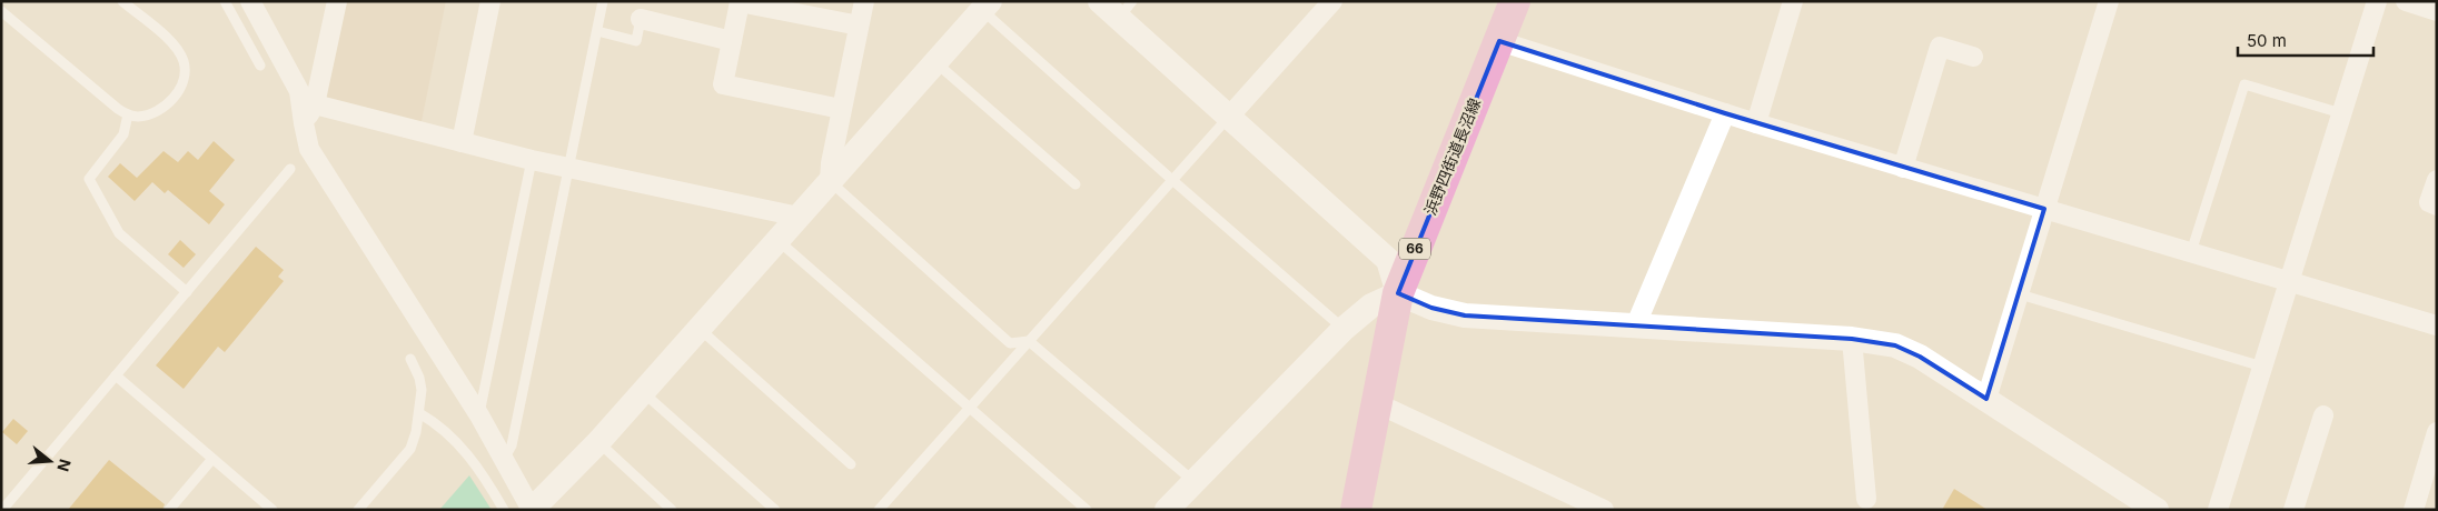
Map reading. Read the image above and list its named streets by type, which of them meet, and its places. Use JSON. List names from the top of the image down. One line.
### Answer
{"streets":{"main road":["浜野四街道長沼線","66"]},"scale_bar":"50 m","north":"right"}
